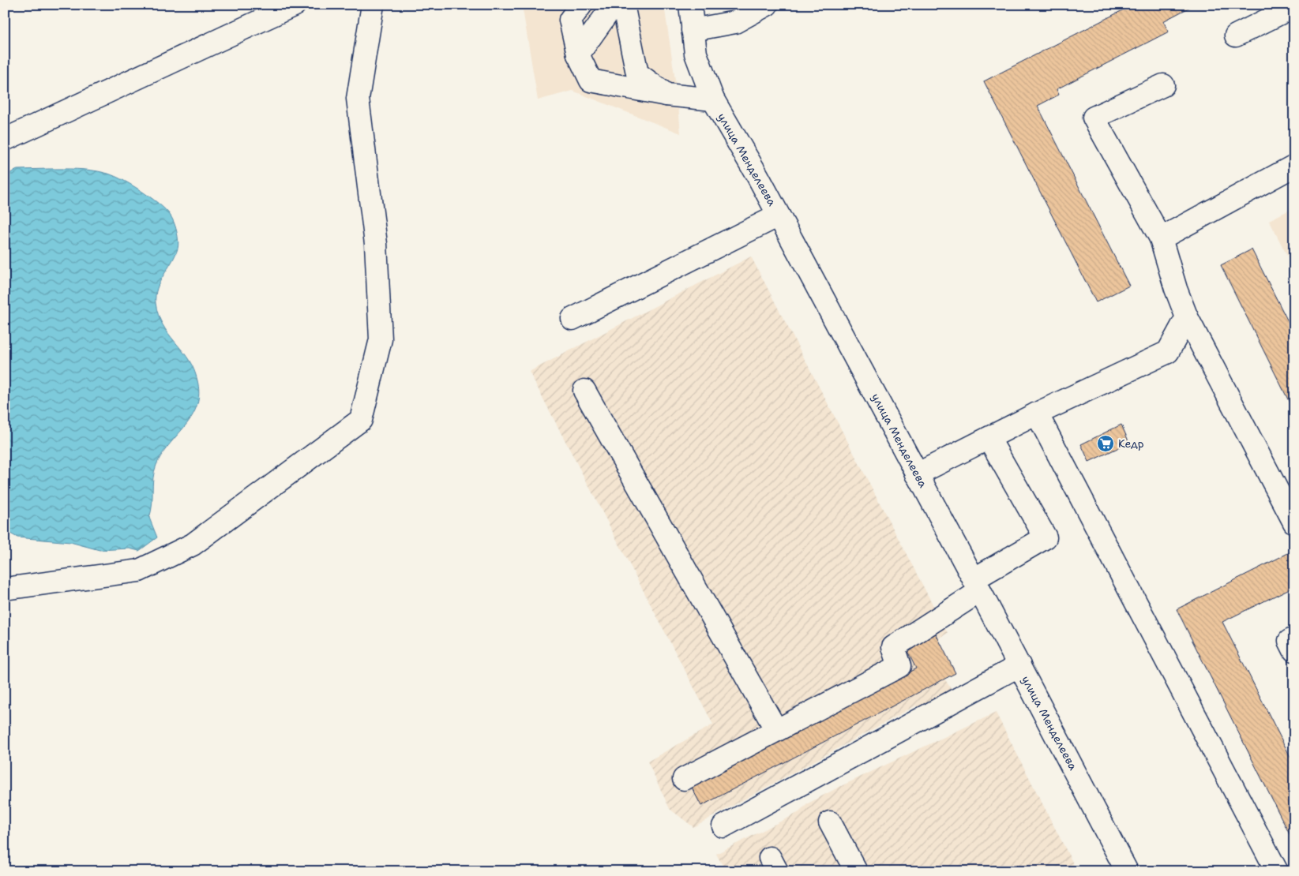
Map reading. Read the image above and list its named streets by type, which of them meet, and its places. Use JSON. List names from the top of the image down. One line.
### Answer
{"streets":{"street":["улица Менделеева"]},"places":{"supermarket":["Кедр"]}}
